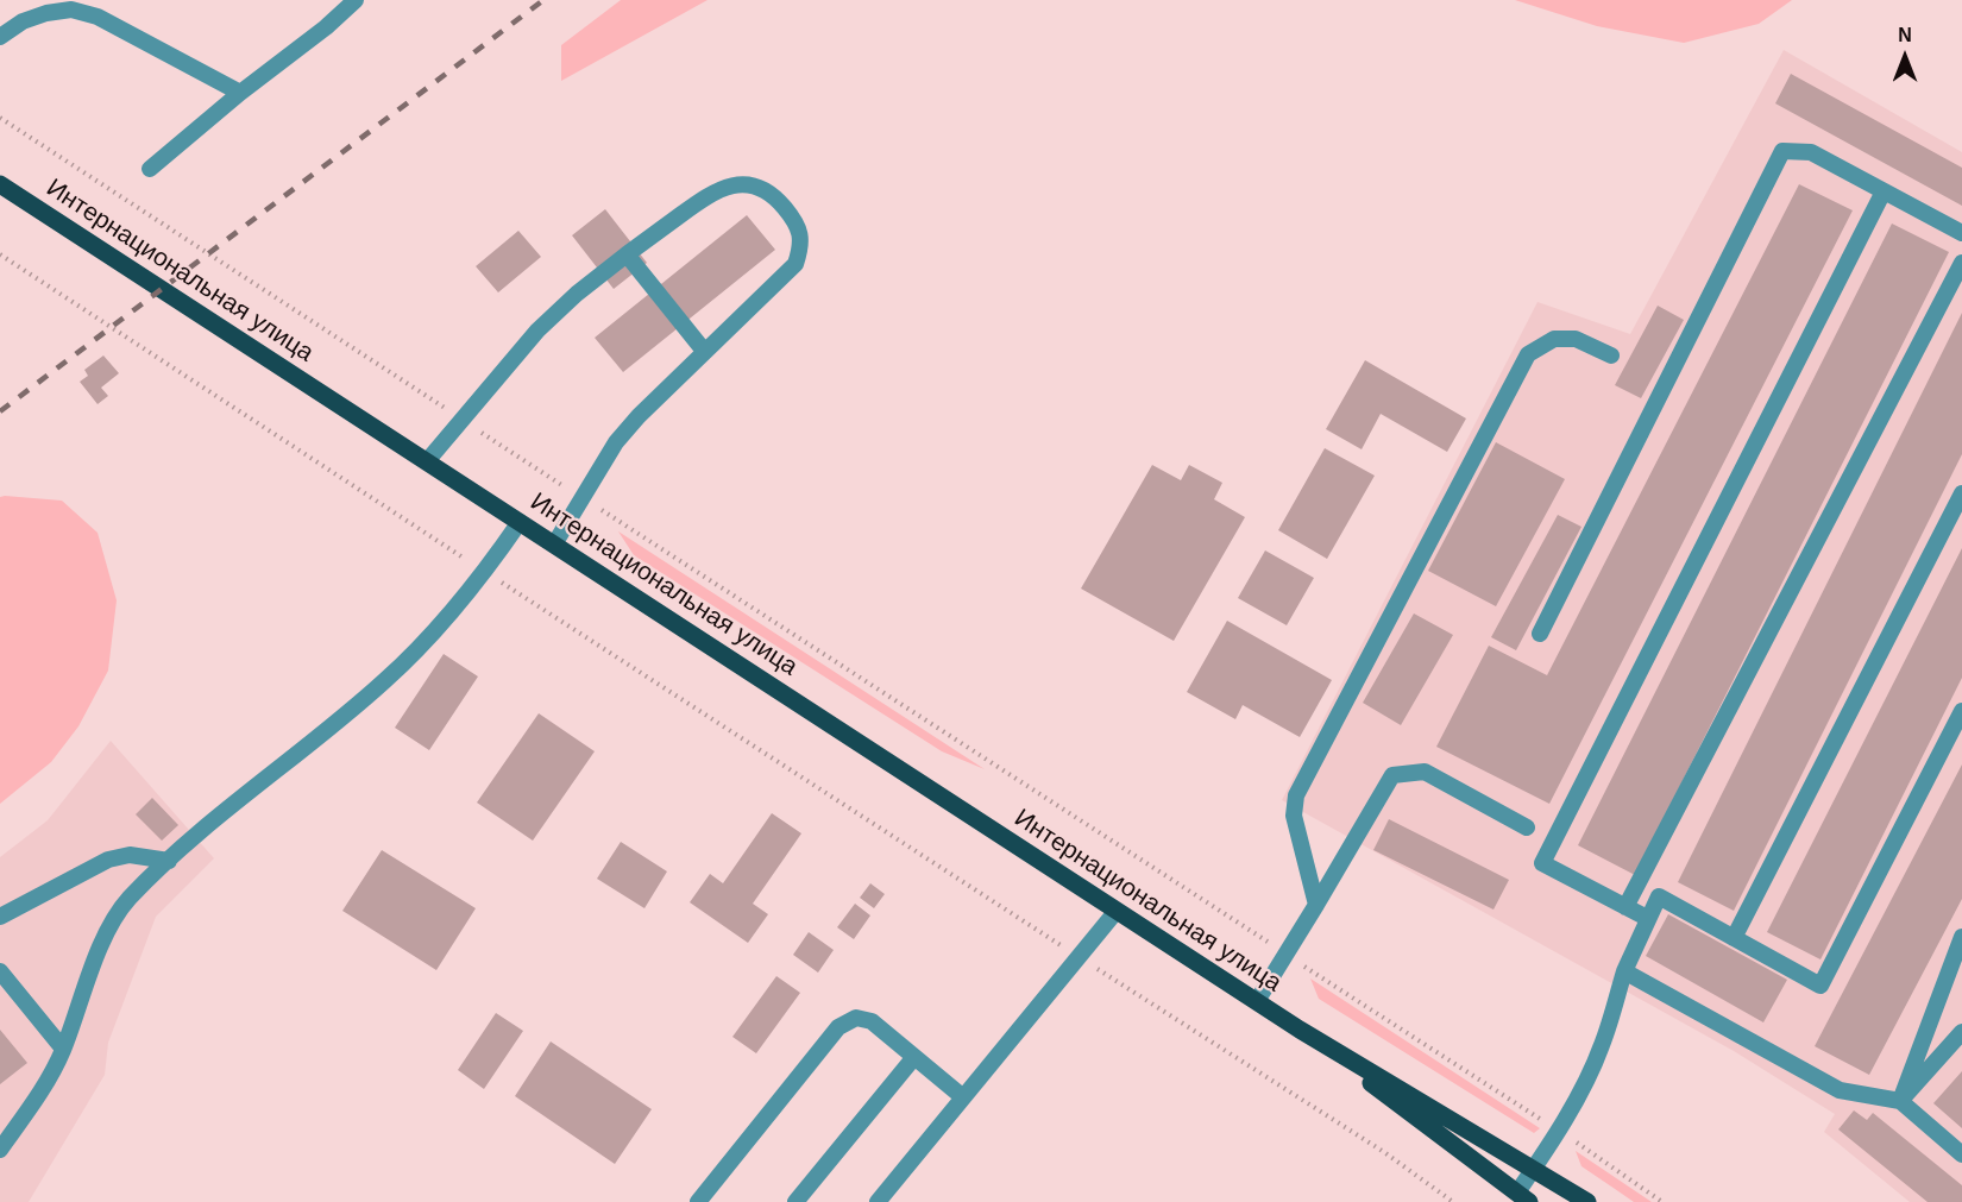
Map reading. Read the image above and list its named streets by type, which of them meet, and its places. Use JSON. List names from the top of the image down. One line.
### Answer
{"streets":{"main road":["Интернациональная улица"]},"north":"top"}
